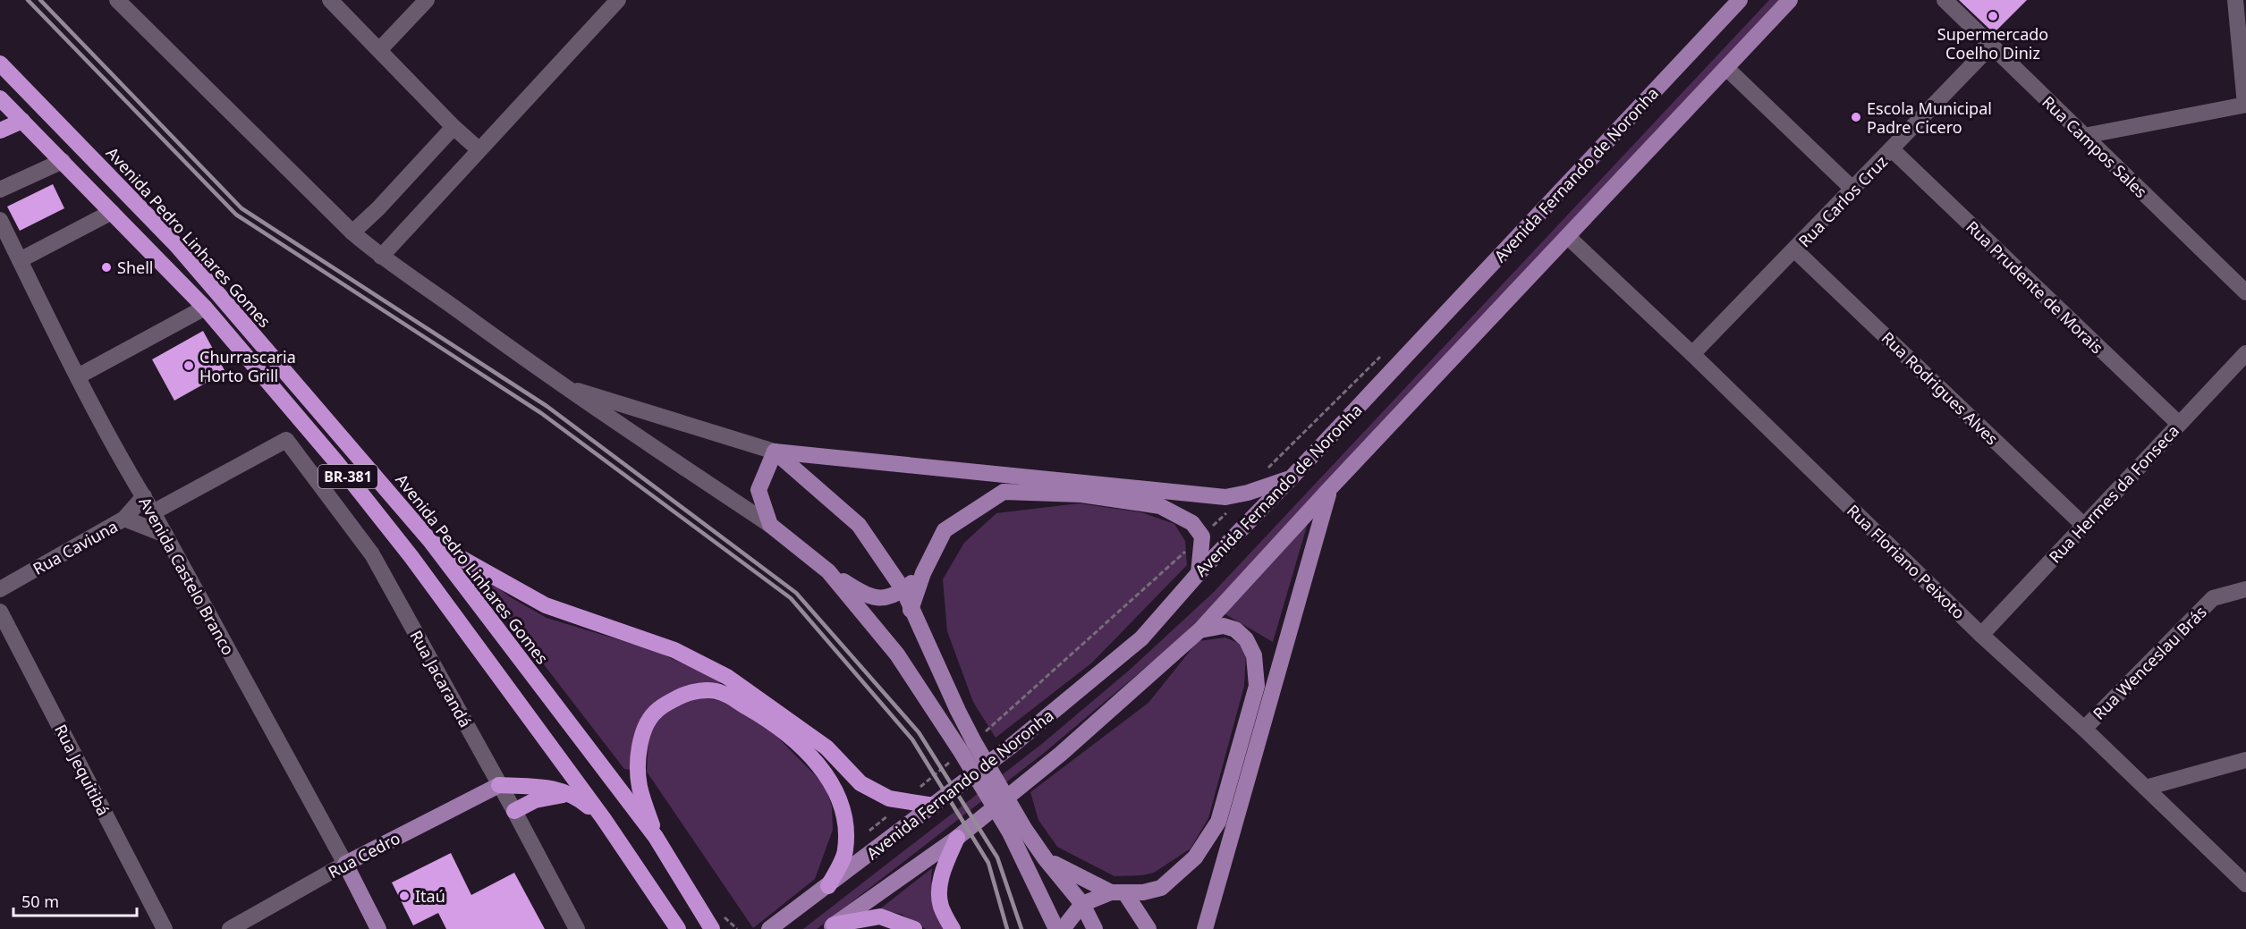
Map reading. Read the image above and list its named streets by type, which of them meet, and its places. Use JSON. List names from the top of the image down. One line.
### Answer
{"streets":{"highway":["Avenida Pedro Linhares Gomes","BR-381"],"main road":["Avenida Fernando de Noronha","Avenida Castelo Branco","Rua Cedro"],"street":["Rua Campos Sales","Rua Carlos Cruz","Rua Prudente de Morais","Rua Rodrigues Alves","Rua Hermes da Fonseca","Rua Caviuna","Rua Floriano Peixoto","Rua Wenceslau Brás","Rua Jacarandá","Rua Jequitibá"]},"crossings":[["Rua Campos Sales","Rua Carlos Cruz"],["Rua Carlos Cruz","Rua Prudente de Morais"],["Rua Carlos Cruz","Rua Rodrigues Alves"],["Rua Carlos Cruz","Rua Floriano Peixoto"],["Rua Prudente de Morais","Rua Hermes da Fonseca"],["Rua Rodrigues Alves","Rua Hermes da Fonseca"],["Rua Hermes da Fonseca","Rua Floriano Peixoto"],["Rua Caviuna","Avenida Castelo Branco"],["Rua Floriano Peixoto","Rua Wenceslau Brás"],["Avenida Castelo Branco","Rua Jacarandá"],["Avenida Castelo Branco","Rua Cedro"],["Rua Jacarandá","Rua Cedro"]],"places":["Supermercado Coelho Diniz","Escola Municipal Padre Cicero","Shell","Churrascaria Horto Grill","Itaú"],"scale_bar":"50 m"}
